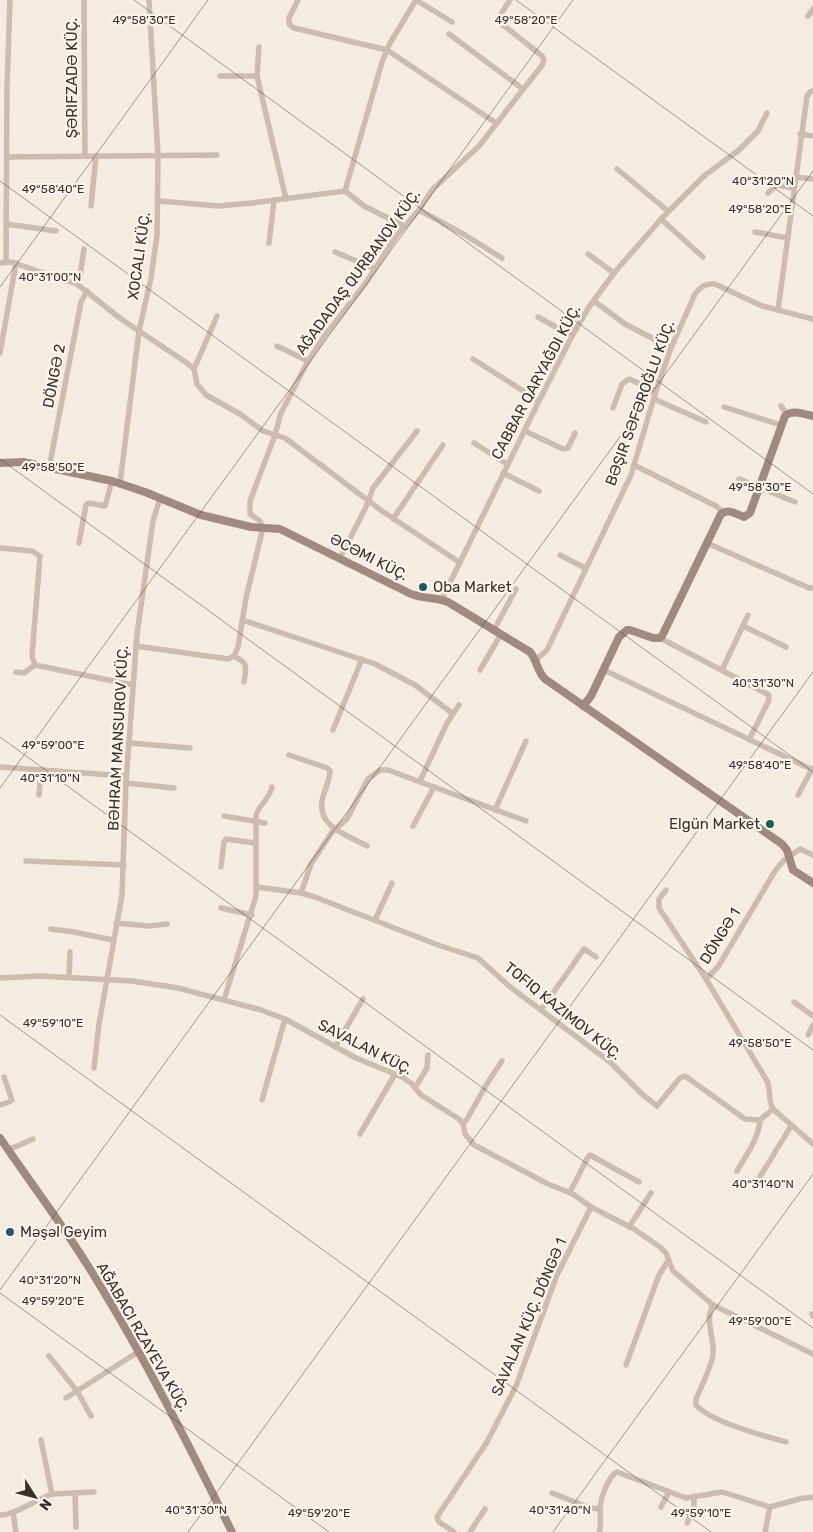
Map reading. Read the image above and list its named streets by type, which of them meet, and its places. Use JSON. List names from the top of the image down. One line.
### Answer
{"streets":{"street":["ŞƏRIFZADƏ KÜÇ.","AĞADADAŞ QURBANOV KÜÇ.","DÖNGƏ 2","BƏŞIR SƏFƏROĞLU KÜÇ.","ƏCƏMI KÜÇ.","BƏHRAM MANSUROV KÜÇ.","DÖNGƏ 1","SAVALAN KÜÇ.","SAVALAN KÜÇ. DÖNGƏ 1"]},"crossings":[["AĞADADAŞ QURBANOV KÜÇ.","ƏCƏMI KÜÇ."],["DÖNGƏ 2","ƏCƏMI KÜÇ."],["BƏŞIR SƏFƏROĞLU KÜÇ.","ƏCƏMI KÜÇ."],["ƏCƏMI KÜÇ.","BƏHRAM MANSUROV KÜÇ."],["ƏCƏMI KÜÇ.","DÖNGƏ 1"],["BƏHRAM MANSUROV KÜÇ.","SAVALAN KÜÇ."],["SAVALAN KÜÇ.","SAVALAN KÜÇ. DÖNGƏ 1"]],"places":["Oba Market","Elgün Market","Məşəl Geyim"],"north":"bottom right","coordinates":["49°58'30\"E","49°58'20\"E","40°31'20\"N","49°58'40\"E","40°31'00\"N","49°58'50\"E","40°31'30\"N","49°59'00\"E","40°31'10\"N","49°59'10\"E","40°31'40\"N","49°59'20\"E"]}
